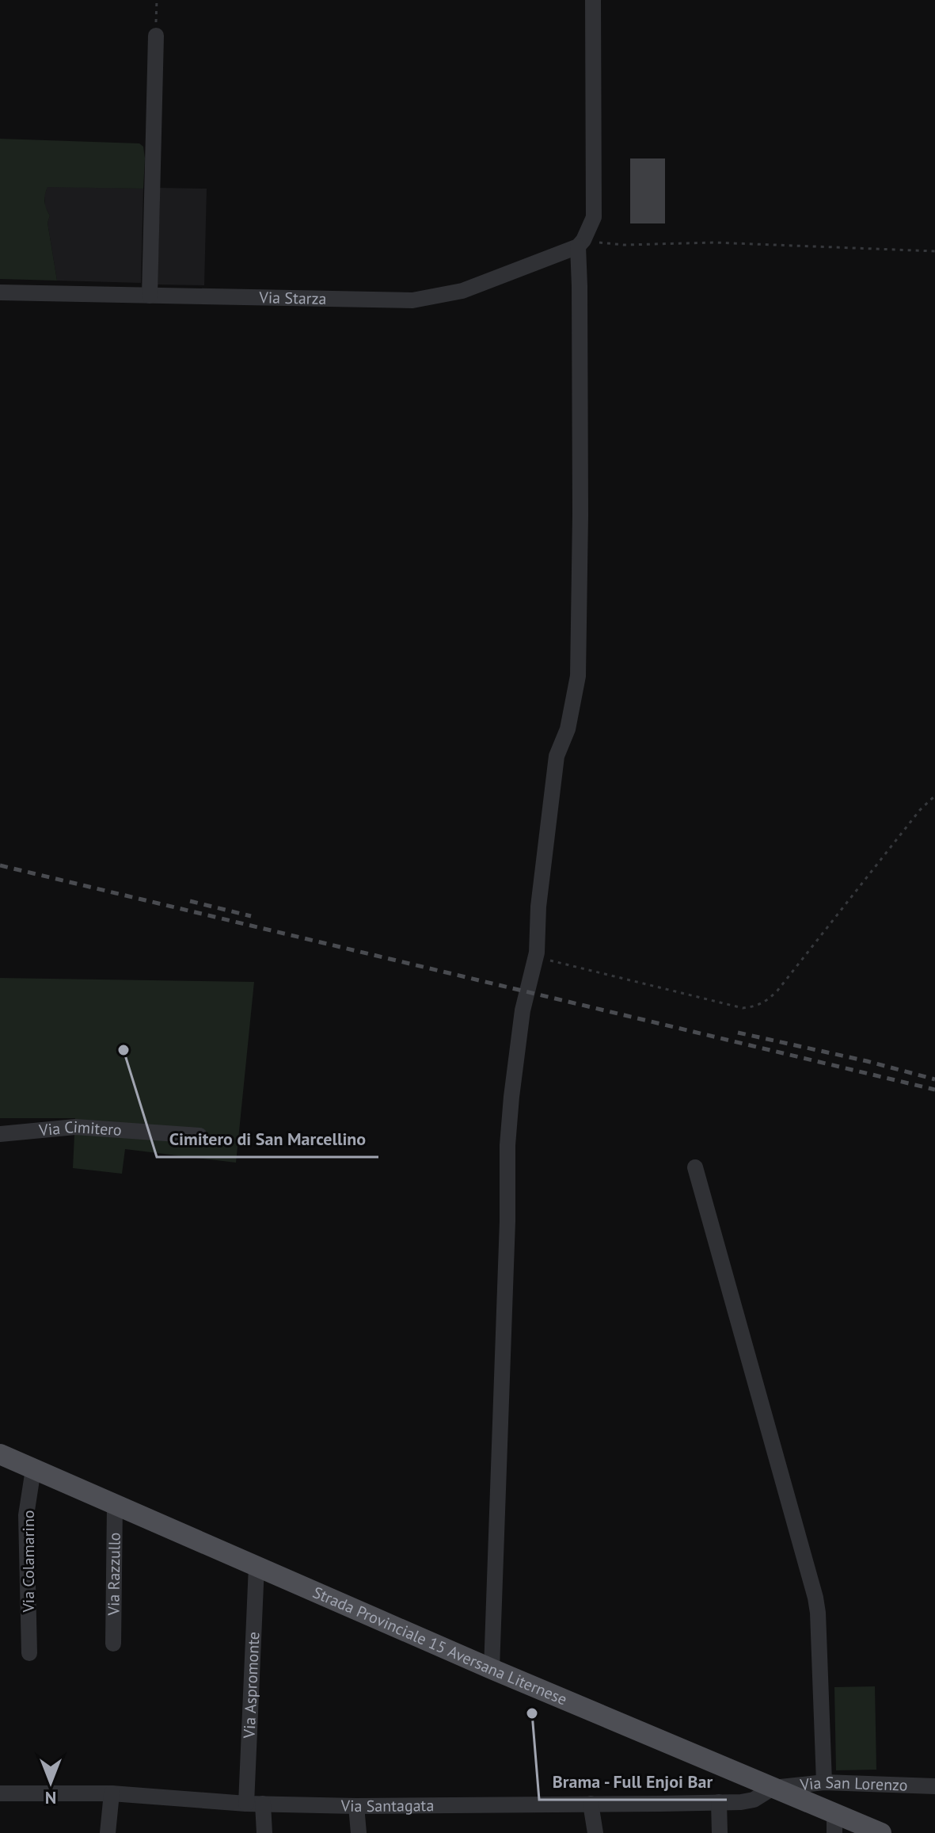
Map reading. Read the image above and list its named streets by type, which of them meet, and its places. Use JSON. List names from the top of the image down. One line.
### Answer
{"streets":{"main road":["Strada Provinciale 15 Aversana Liternese"],"street":["Via Starza","Via Cimitero","Via Colamarino","Via Razzullo","Via Aspromonte","Via San Lorenzo","Via Santagata"]},"crossings":[["Via Colamarino","Strada Provinciale 15 Aversana Liternese"],["Via Razzullo","Strada Provinciale 15 Aversana Liternese"],["Strada Provinciale 15 Aversana Liternese","Via Aspromonte"],["Strada Provinciale 15 Aversana Liternese","Via San Lorenzo"],["Strada Provinciale 15 Aversana Liternese","Via Santagata"],["Via Aspromonte","Via Santagata"],["Via San Lorenzo","Via Santagata"]],"places":["Cimitero di San Marcellino","Brama - Full Enjoi Bar"],"north":"bottom"}
